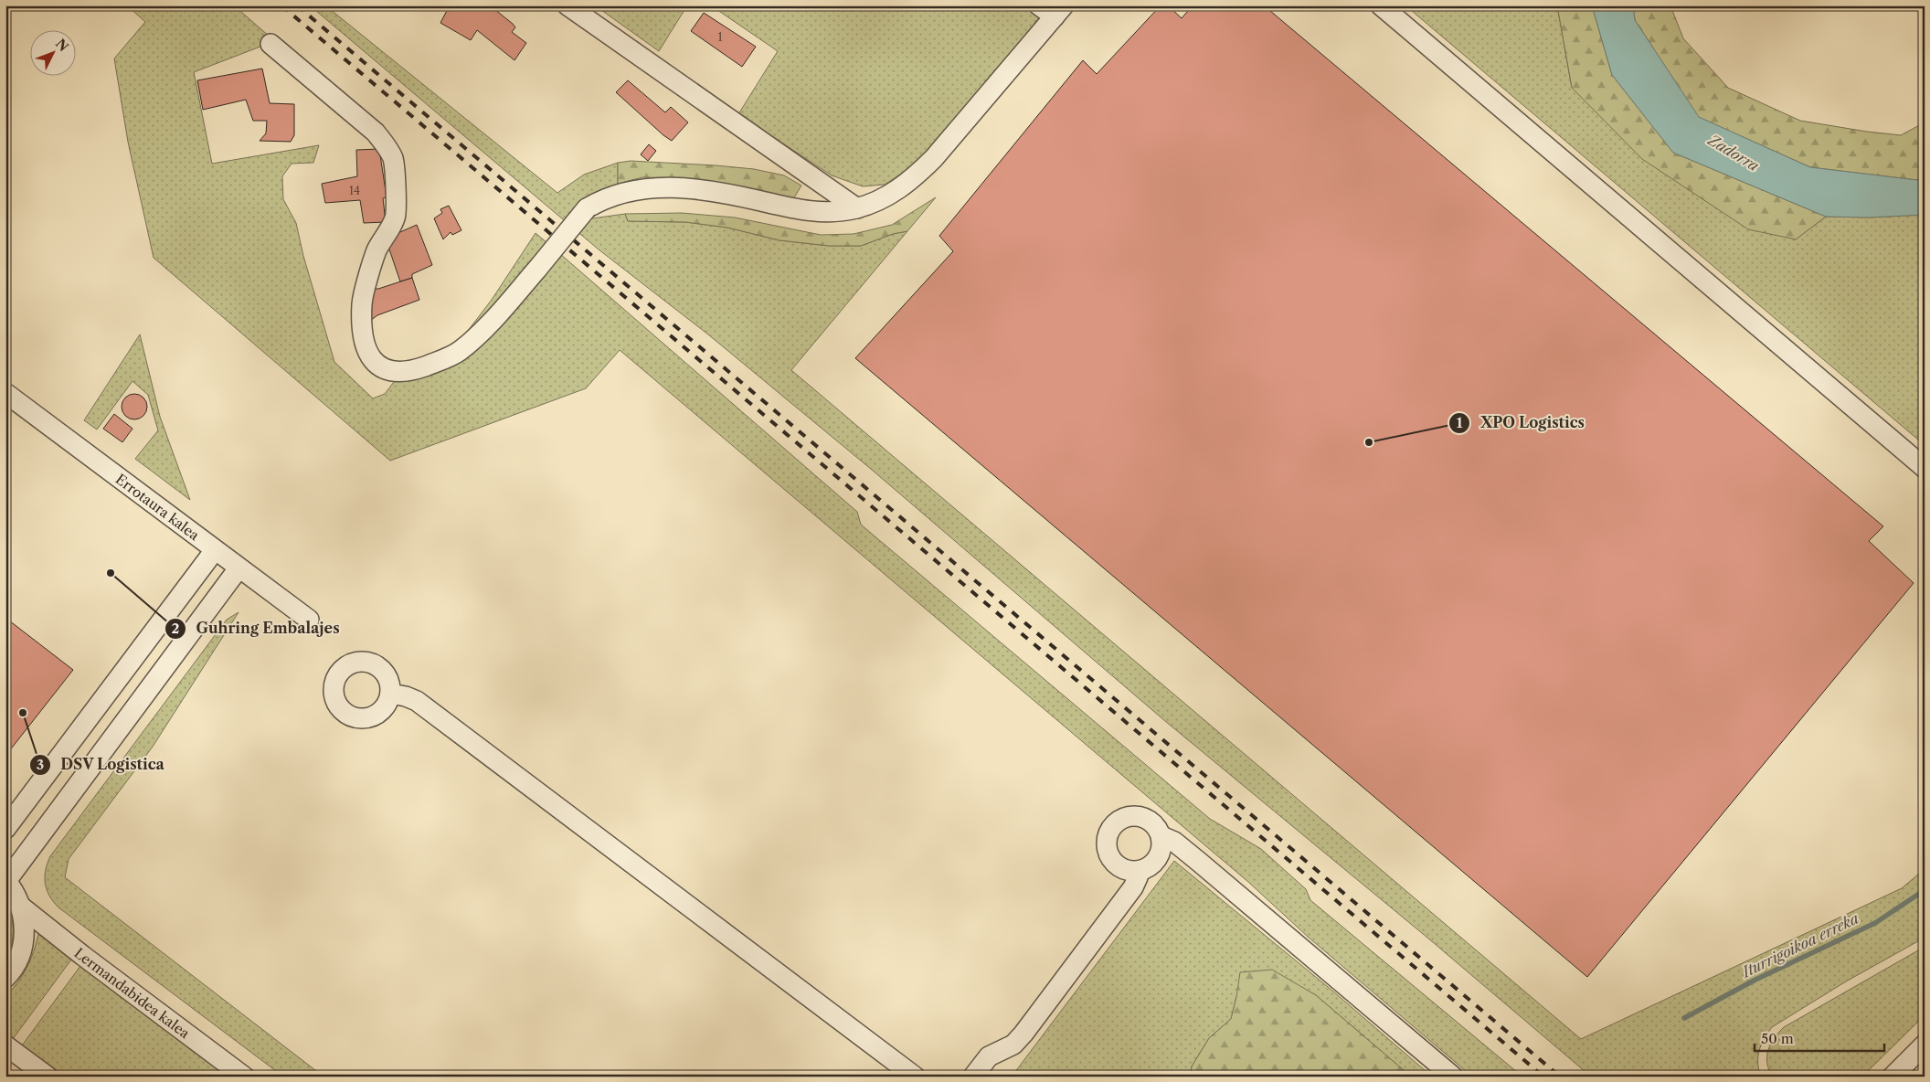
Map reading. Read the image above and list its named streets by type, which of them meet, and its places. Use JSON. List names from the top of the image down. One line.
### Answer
{"streets":{"street":["Errotaura kalea","Lermandabidea kalea"]},"water":["Zadorra","Iturrigoikoa erreka"],"places":["XPO Logistics","Guhring Embalajes","DSV Logistica"],"house_numbers":["1","14"],"scale_bar":"50 m","north":"top right"}
